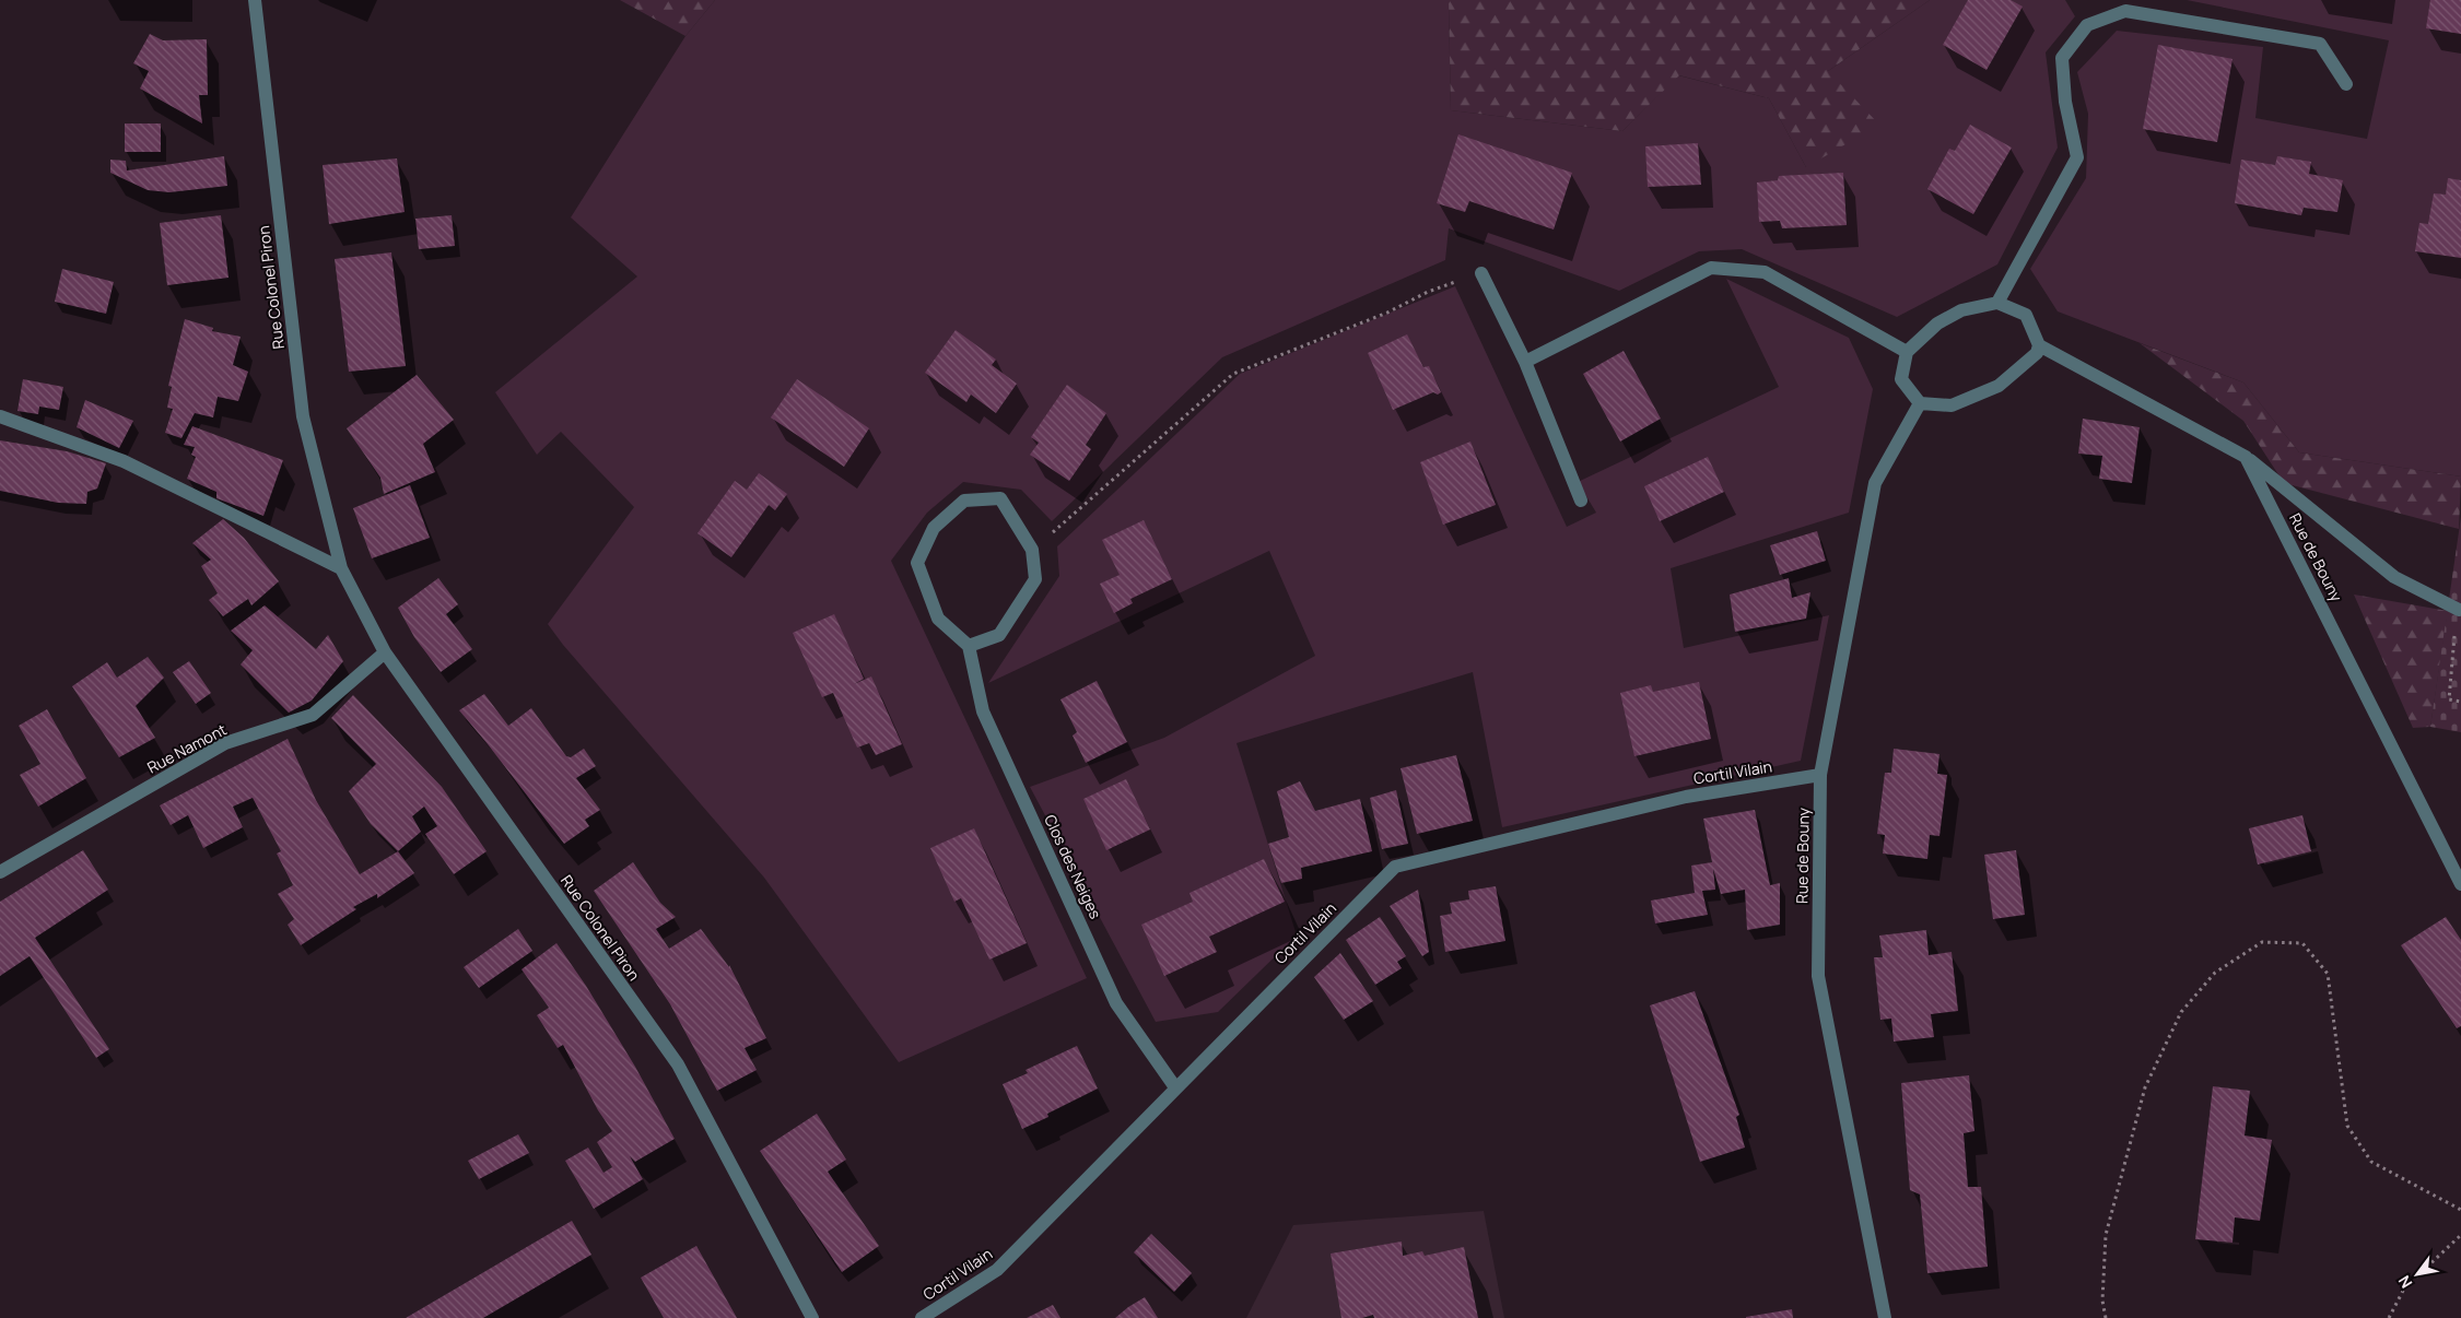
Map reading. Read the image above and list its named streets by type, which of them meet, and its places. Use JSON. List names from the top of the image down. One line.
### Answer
{"streets":{"street":["Rue Colonel Piron","Rue de Bouny","Rue Namont","Cortil Vilain","Clos des Neiges"]},"crossings":[["Rue Colonel Piron","Rue Namont"],["Rue de Bouny","Cortil Vilain"],["Cortil Vilain","Clos des Neiges"]],"north":"bottom left"}
